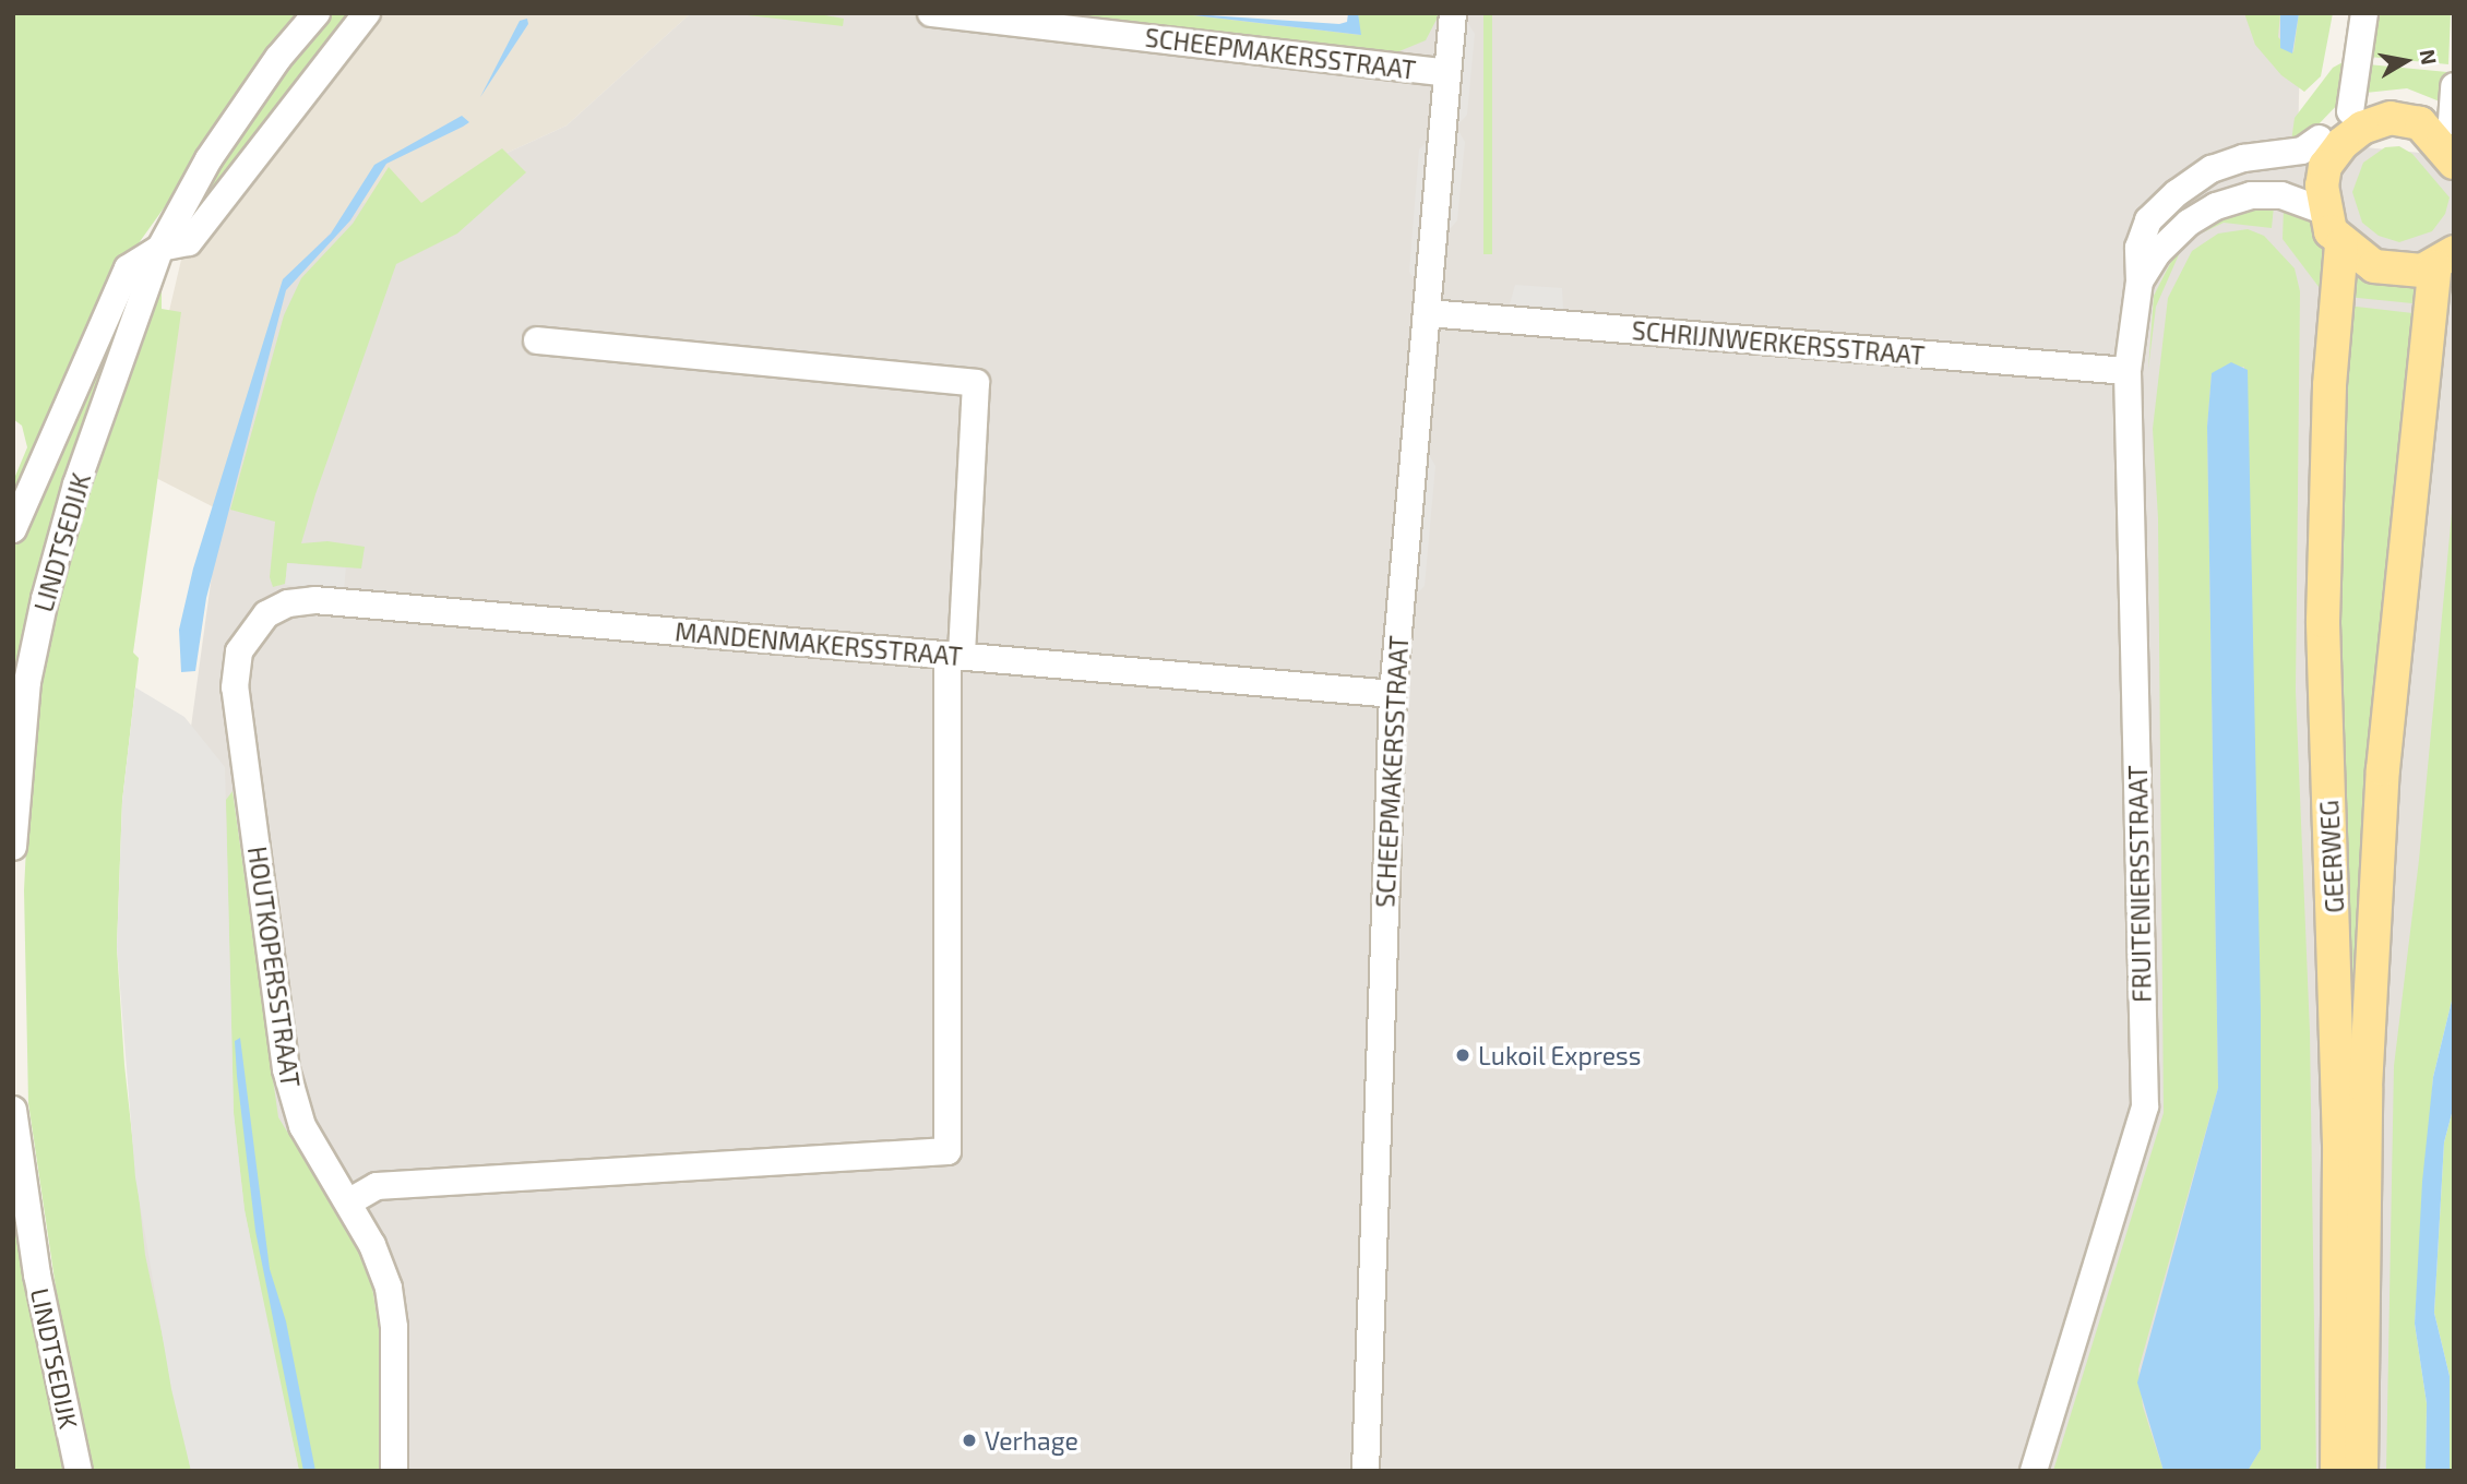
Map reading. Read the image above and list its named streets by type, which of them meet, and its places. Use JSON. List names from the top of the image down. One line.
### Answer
{"streets":{"main road":["GEERWEG"],"street":["SCHEEPMAKERSSTRAAT","SCHRIJNWERKERSSTRAAT","LINDTSEDIJK","MANDENMAKERSSTRAAT","FRUITENIERSSTRAAT","HOUTKOPERSSTRAAT"]},"crossings":[["SCHEEPMAKERSSTRAAT","SCHRIJNWERKERSSTRAAT"],["SCHEEPMAKERSSTRAAT","MANDENMAKERSSTRAAT"],["SCHRIJNWERKERSSTRAAT","FRUITENIERSSTRAAT"],["MANDENMAKERSSTRAAT","HOUTKOPERSSTRAAT"]],"places":["Lukoil Express","Verhage"],"north":"right"}
